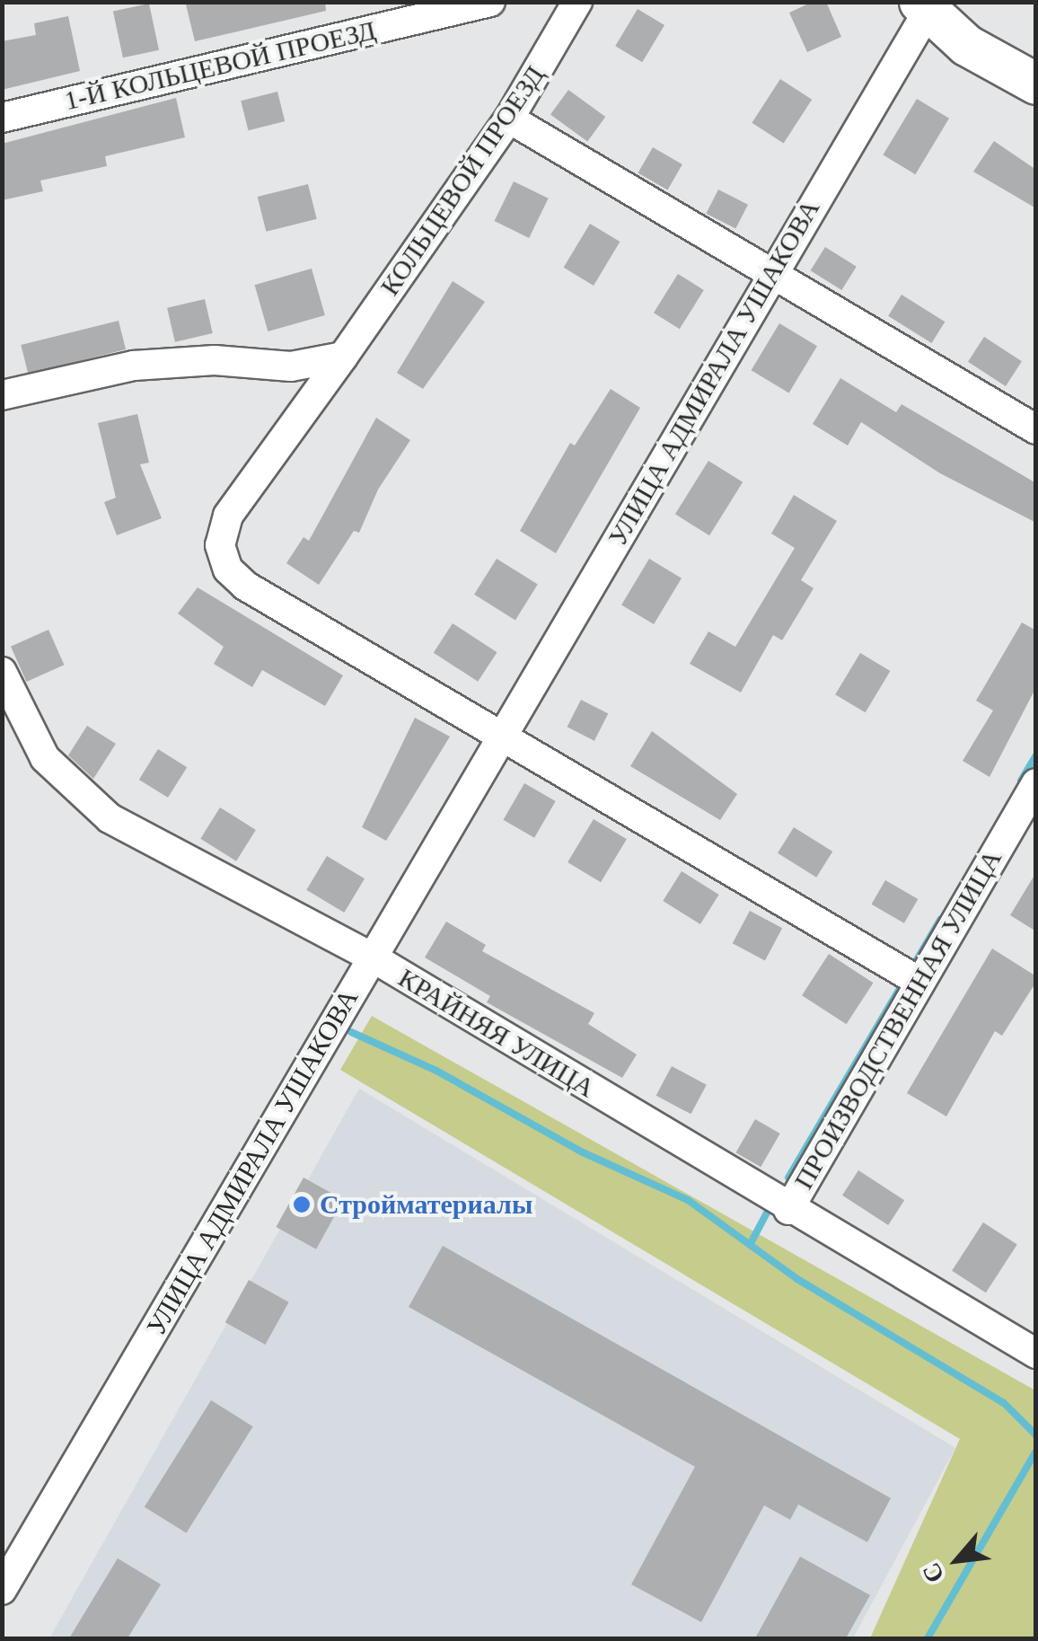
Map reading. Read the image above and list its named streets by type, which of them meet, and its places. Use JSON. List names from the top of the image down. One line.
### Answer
{"streets":{"street":["1-Й КОЛЬЦЕВОЙ ПРОЕЗД","КОЛЬЦЕВОЙ ПРОЕЗД","УЛИЦА АДМИРАЛА УШАКОВА","ПРОИЗВОДСТВЕННАЯ УЛИЦА","КРАЙНЯЯ УЛИЦА"]},"crossings":[["КОЛЬЦЕВОЙ ПРОЕЗД","УЛИЦА АДМИРАЛА УШАКОВА"],["УЛИЦА АДМИРАЛА УШАКОВА","КРАЙНЯЯ УЛИЦА"],["ПРОИЗВОДСТВЕННАЯ УЛИЦА","КРАЙНЯЯ УЛИЦА"]],"places":["Стройматериалы"],"north":"bottom left"}
